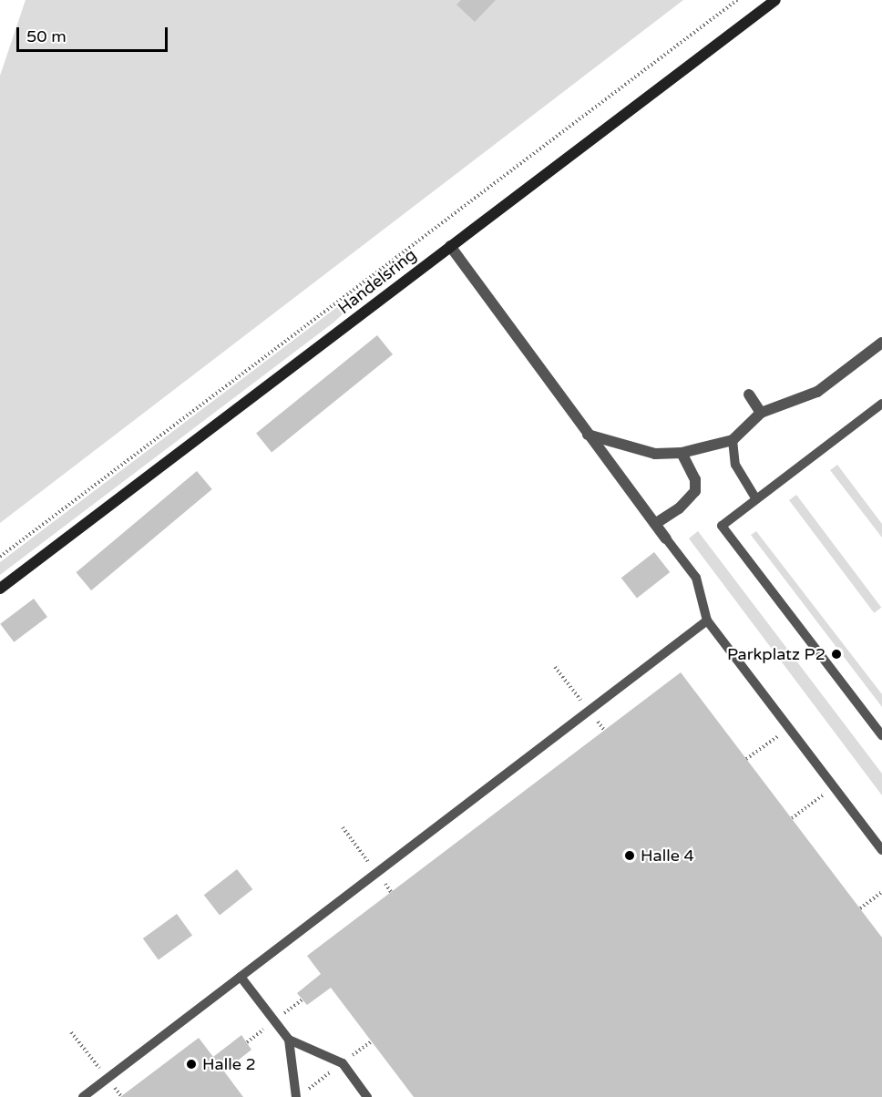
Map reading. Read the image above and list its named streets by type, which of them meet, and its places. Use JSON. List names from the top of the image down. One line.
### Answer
{"streets":{"main road":["Handelsring"]},"places":["Parkplatz P2","Halle 4","Halle 2"],"scale_bar":"50 m"}
